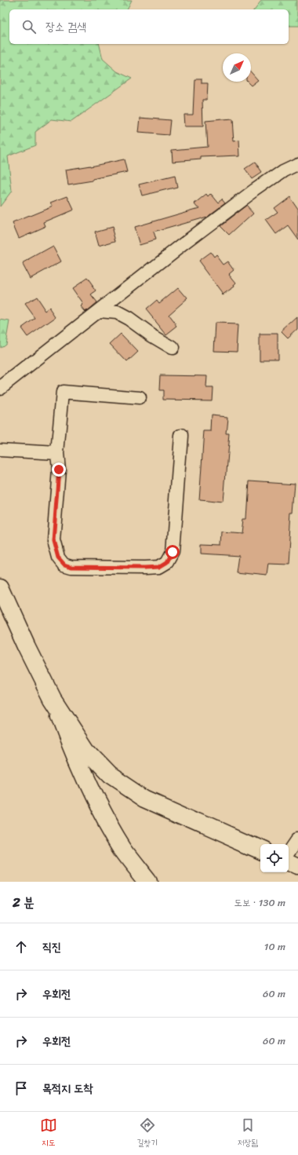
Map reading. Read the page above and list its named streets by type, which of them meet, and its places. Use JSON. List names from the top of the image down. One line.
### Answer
{"north":"top right","page":{"search":"장소 검색","heading":["2 분","도보 · 130 m"],"list":[["직진","10 m"],["우회전","60 m"],["우회전","60 m"],"목적지 도착"],"nav":["지도","길찾기","저장됨"]}}
